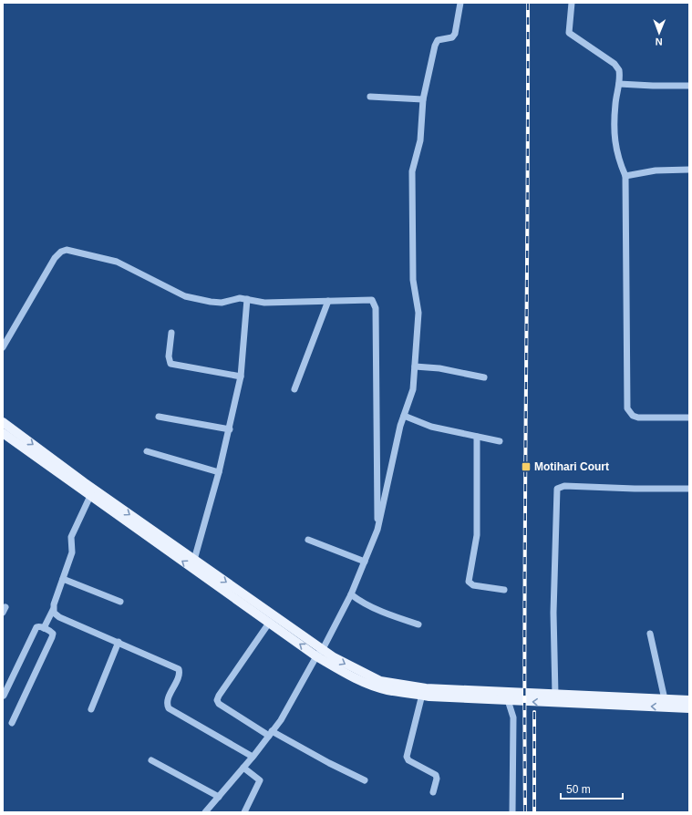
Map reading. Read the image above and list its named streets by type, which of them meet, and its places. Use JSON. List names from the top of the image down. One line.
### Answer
{"places":{"transit":["Motihari Court"]},"scale_bar":"50 m","north":"bottom"}
